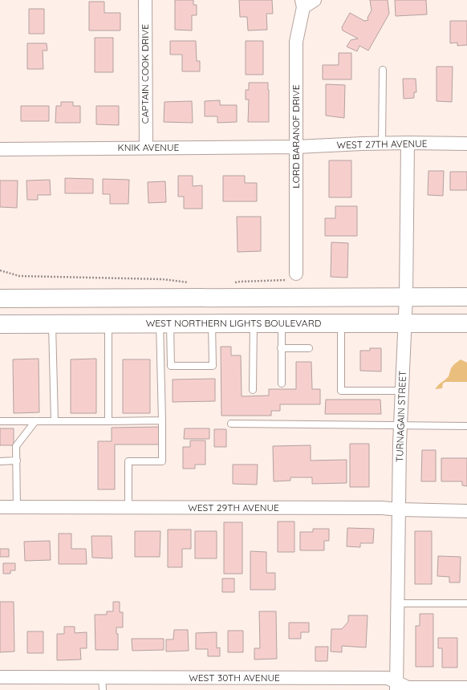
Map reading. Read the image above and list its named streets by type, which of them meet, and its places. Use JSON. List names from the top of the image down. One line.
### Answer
{"streets":{"main road":["WEST NORTHERN LIGHTS BOULEVARD"],"street":["CAPTAIN COOK DRIVE","LORD BARANOF DRIVE","WEST 27TH AVENUE","KNIK AVENUE","TURNAGAIN STREET","WEST 29TH AVENUE","WEST 30TH AVENUE"]},"crossings":[["CAPTAIN COOK DRIVE","KNIK AVENUE"],["LORD BARANOF DRIVE","WEST 27TH AVENUE"],["LORD BARANOF DRIVE","KNIK AVENUE"],["WEST 27TH AVENUE","KNIK AVENUE"],["WEST 27TH AVENUE","TURNAGAIN STREET"],["WEST NORTHERN LIGHTS BOULEVARD","TURNAGAIN STREET"],["TURNAGAIN STREET","WEST 29TH AVENUE"],["TURNAGAIN STREET","WEST 30TH AVENUE"]]}
